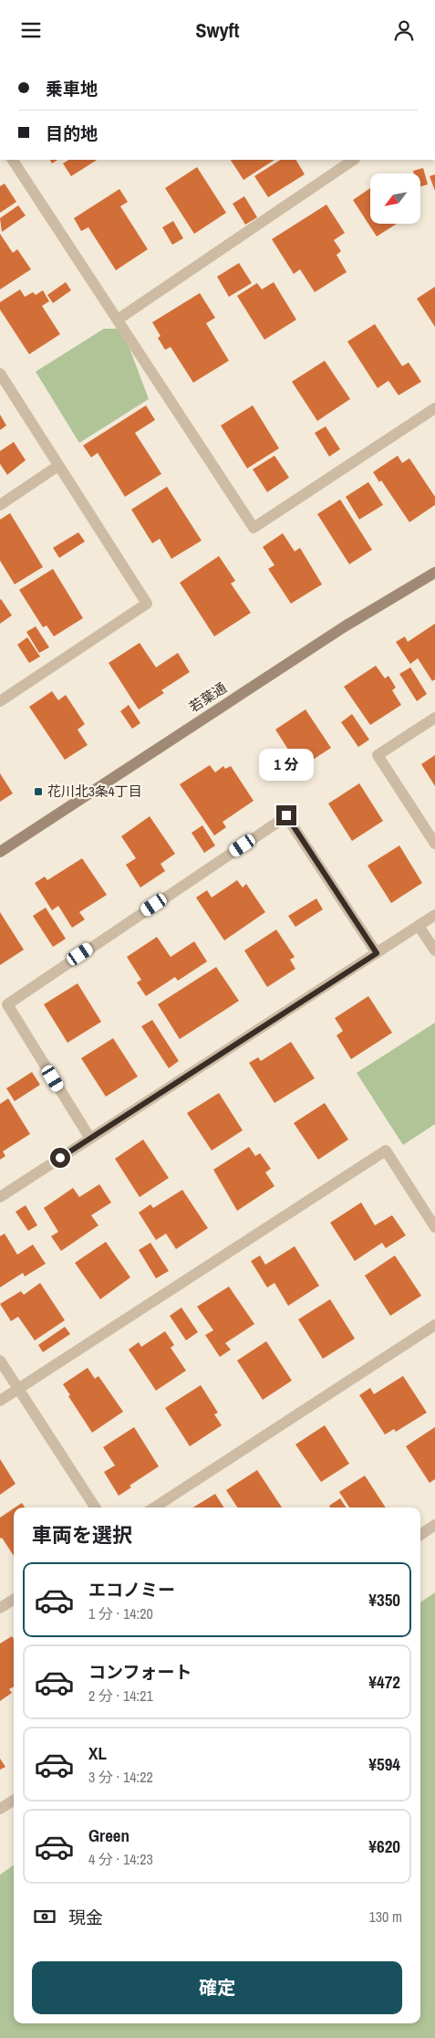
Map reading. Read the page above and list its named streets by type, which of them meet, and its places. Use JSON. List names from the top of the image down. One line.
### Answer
{"streets":{"street":["若葉通"]},"places":{"transit":["花川北3条4丁目"]},"north":"bottom left","page":{"header":"Swyft","banner":["乗車地","目的地"],"bubble":"1 分","heading":"車両を選択","list":[{"name":"エコノミー","note":"1 分 · 14:20","value":"¥350"},{"name":"コンフォート","note":"2 分 · 14:21","value":"¥472"},{"name":"XL","note":"3 分 · 14:22","value":"¥594"},{"name":"Green","note":"4 分 · 14:23","value":"¥620"}],"pay":["現金","130 m"],"buttons":"確定"}}
